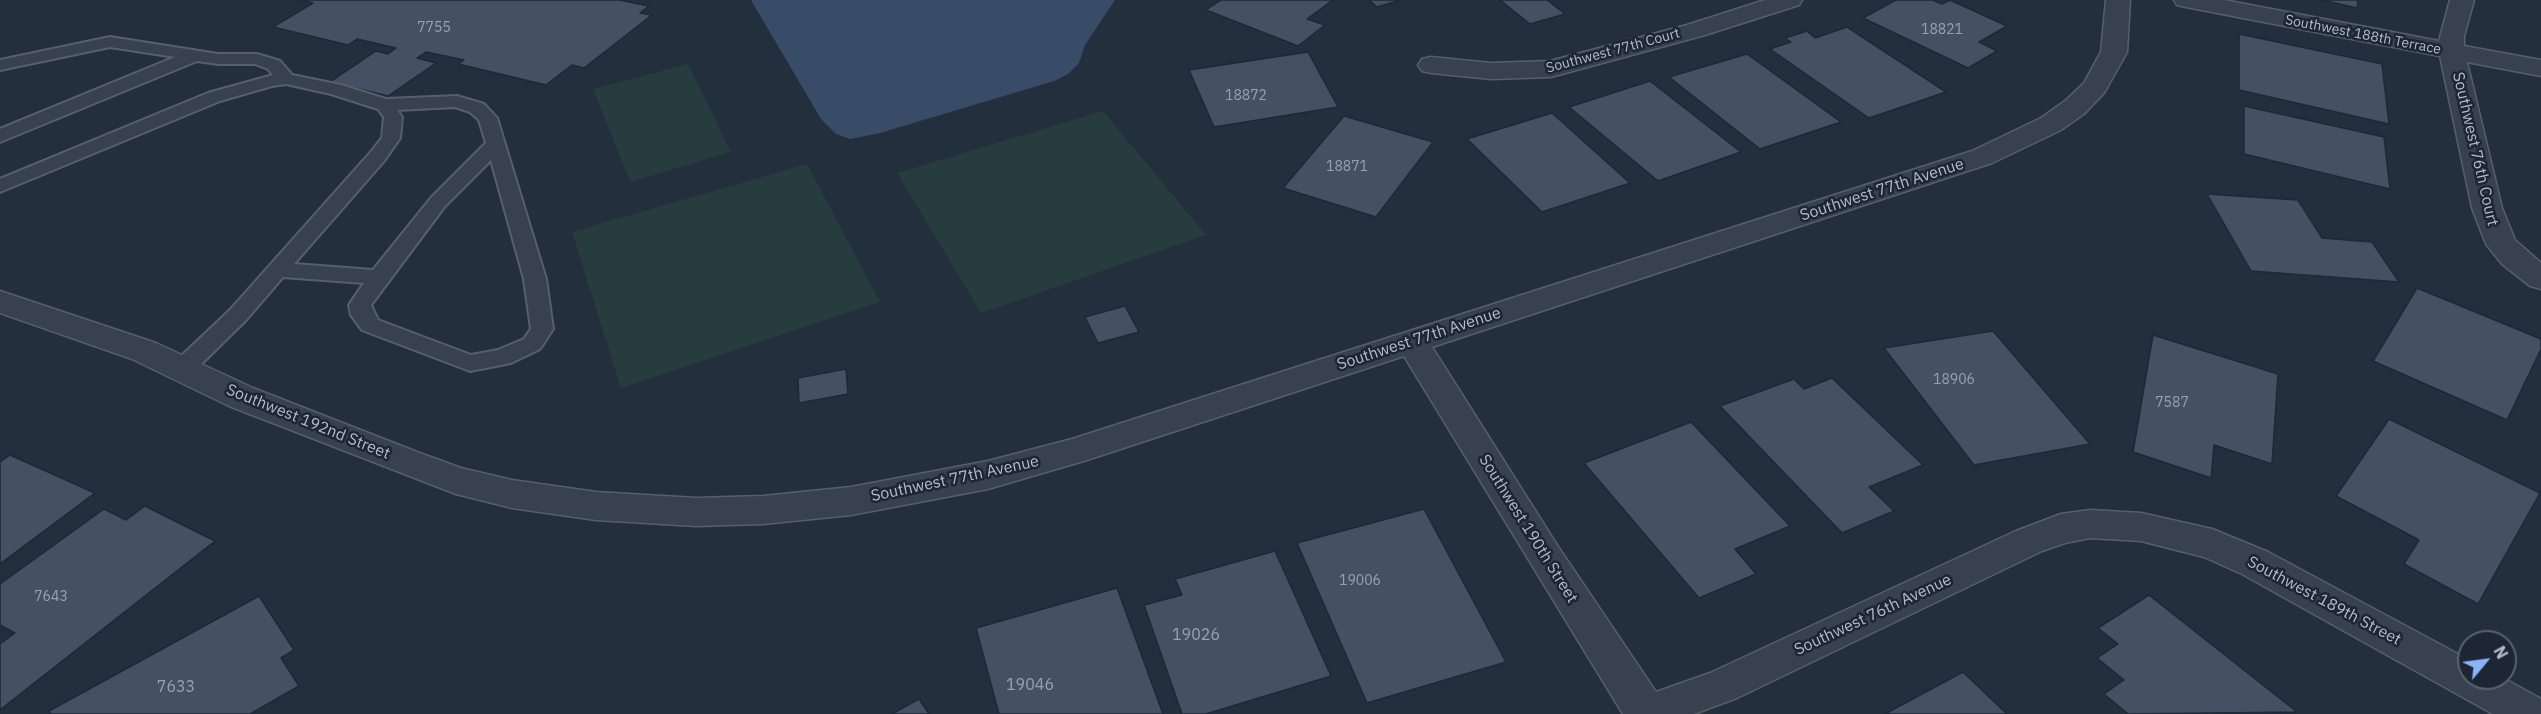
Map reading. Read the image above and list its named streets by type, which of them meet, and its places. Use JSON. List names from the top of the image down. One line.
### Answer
{"streets":{"street":["Southwest 188th Terrace","Southwest 77th Court","Southwest 76th Court","Southwest 77th Avenue","Southwest 192nd Street","Southwest 190th Street","Southwest 189th Street","Southwest 76th Avenue"]},"crossings":[["Southwest 188th Terrace","Southwest 76th Court"],["Southwest 77th Avenue","Southwest 192nd Street"],["Southwest 77th Avenue","Southwest 190th Street"],["Southwest 190th Street","Southwest 76th Avenue"],["Southwest 189th Street","Southwest 76th Avenue"]],"house_numbers":["7755","18821","18872","18871","18906","7587","19006","7643","19026","19046","7633"],"north":"top right"}
